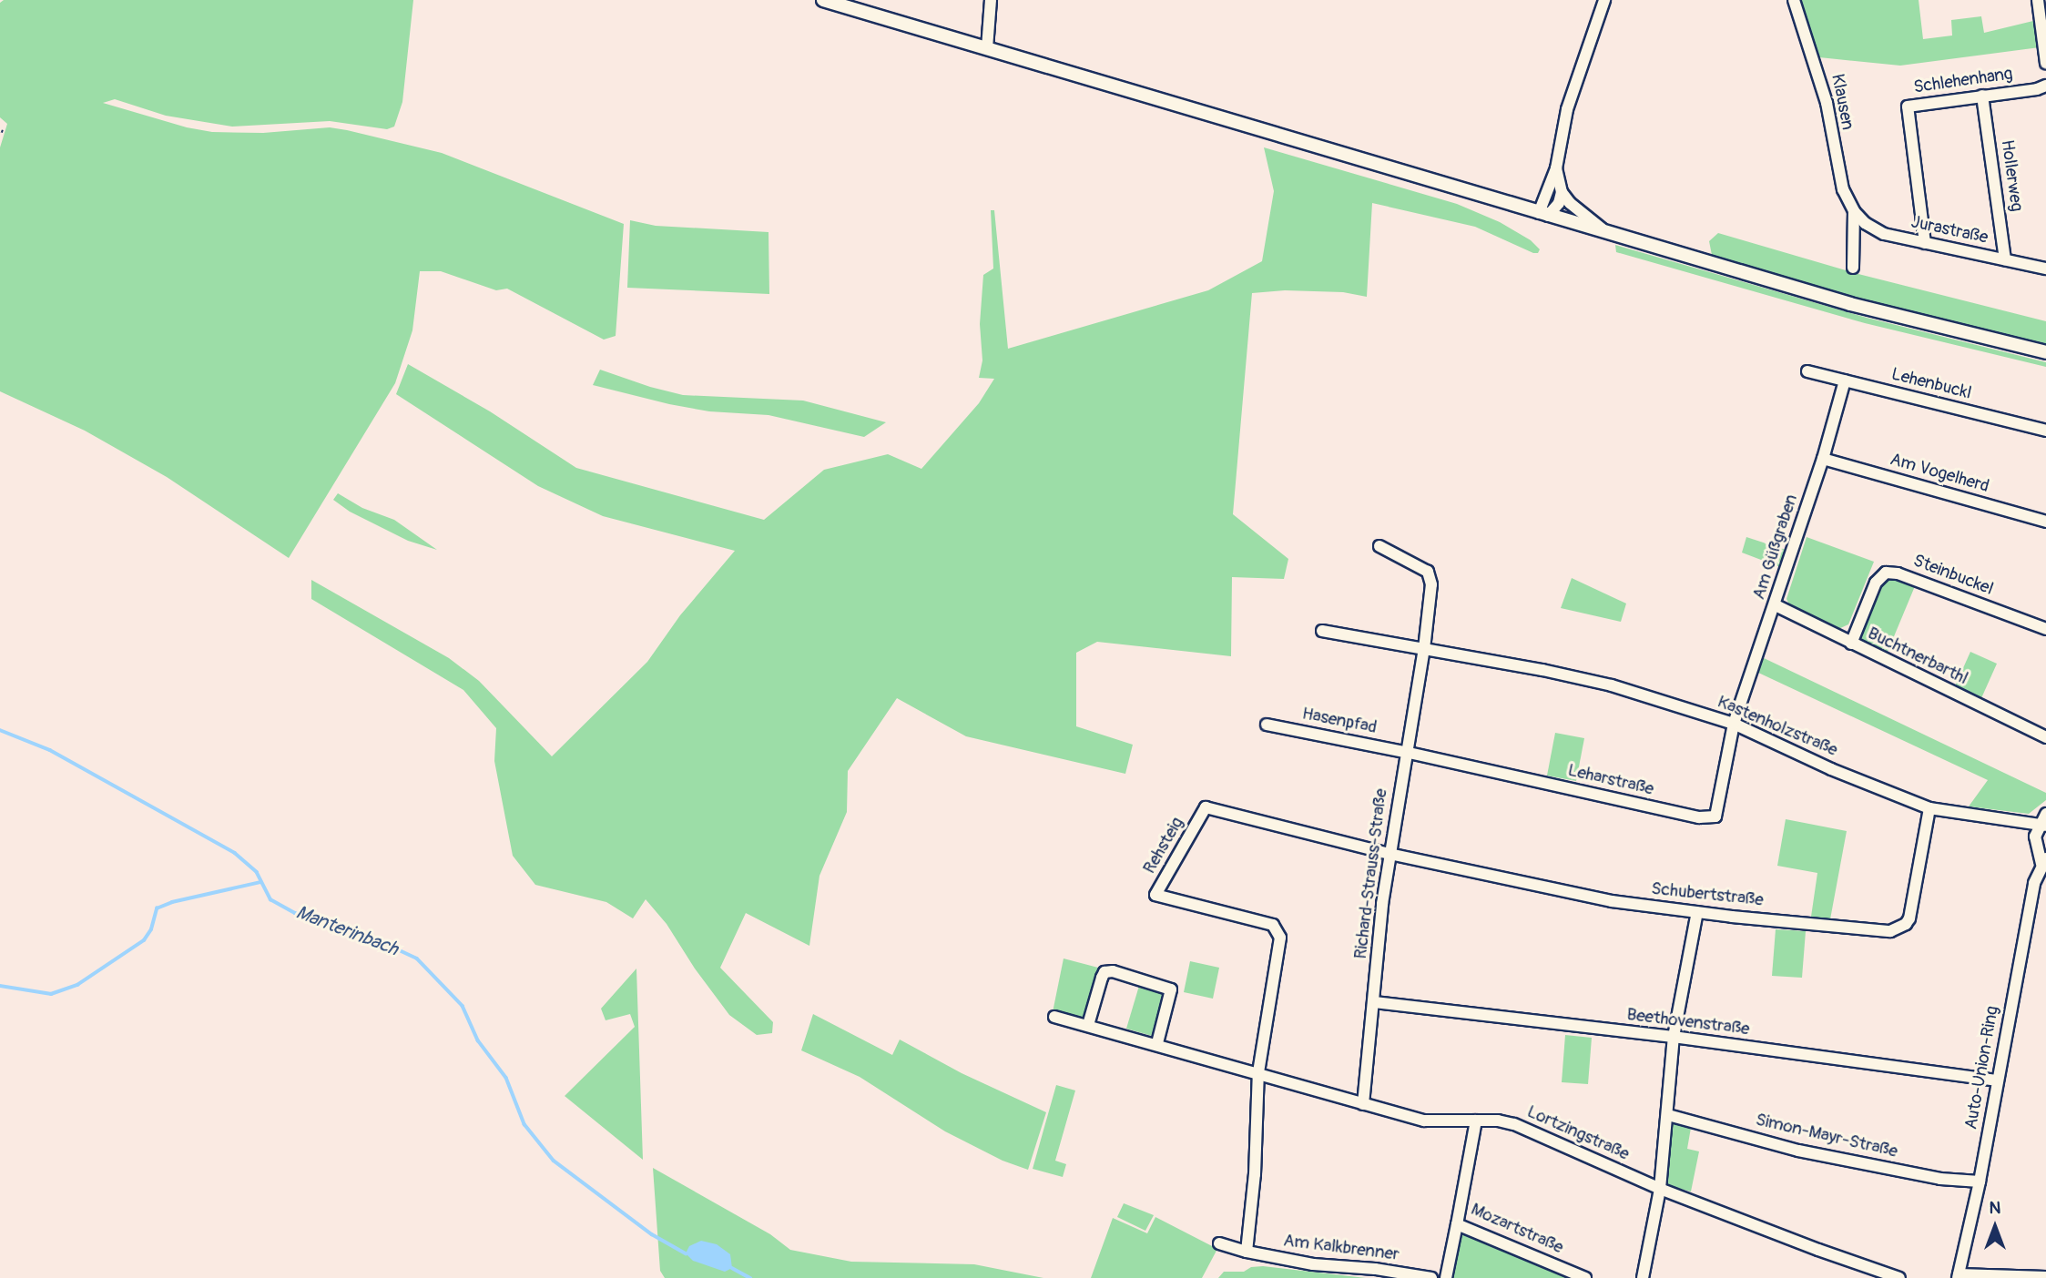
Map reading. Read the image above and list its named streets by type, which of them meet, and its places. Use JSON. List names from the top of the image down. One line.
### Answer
{"streets":{"street":["Schlehenhang","Klausen","Hollerweg","Jurastraße","Lehenbuckl","Am Vogelherd","Am Güßgraben","Steinbuckel","Buchtnerbarthl","Hasenpfad","Kastenholzstraße","Leharstraße","Rehsteig","Richard-Strauss-Straße","Schubertstraße","Beethovenstraße","Auto-Union-Ring","Lortzingstraße","Simon-Mayr-Straße","Mozartstraße","Am Kalkbrenner"]},"crossings":[["Schlehenhang","Hollerweg"],["Schlehenhang","Jurastraße"],["Klausen","Jurastraße"],["Hollerweg","Jurastraße"],["Lehenbuckl","Am Güßgraben"],["Am Vogelherd","Am Güßgraben"],["Am Güßgraben","Buchtnerbarthl"],["Am Güßgraben","Kastenholzstraße"],["Am Güßgraben","Leharstraße"],["Steinbuckel","Buchtnerbarthl"],["Hasenpfad","Leharstraße"],["Hasenpfad","Richard-Strauss-Straße"],["Kastenholzstraße","Leharstraße"],["Kastenholzstraße","Richard-Strauss-Straße"],["Kastenholzstraße","Schubertstraße"],["Kastenholzstraße","Auto-Union-Ring"],["Leharstraße","Richard-Strauss-Straße"],["Rehsteig","Richard-Strauss-Straße"],["Rehsteig","Schubertstraße"],["Rehsteig","Lortzingstraße"],["Richard-Strauss-Straße","Schubertstraße"],["Richard-Strauss-Straße","Beethovenstraße"],["Richard-Strauss-Straße","Lortzingstraße"],["Beethovenstraße","Auto-Union-Ring"],["Auto-Union-Ring","Simon-Mayr-Straße"],["Lortzingstraße","Mozartstraße"]],"water":["Manterinbach"],"north":"top"}
